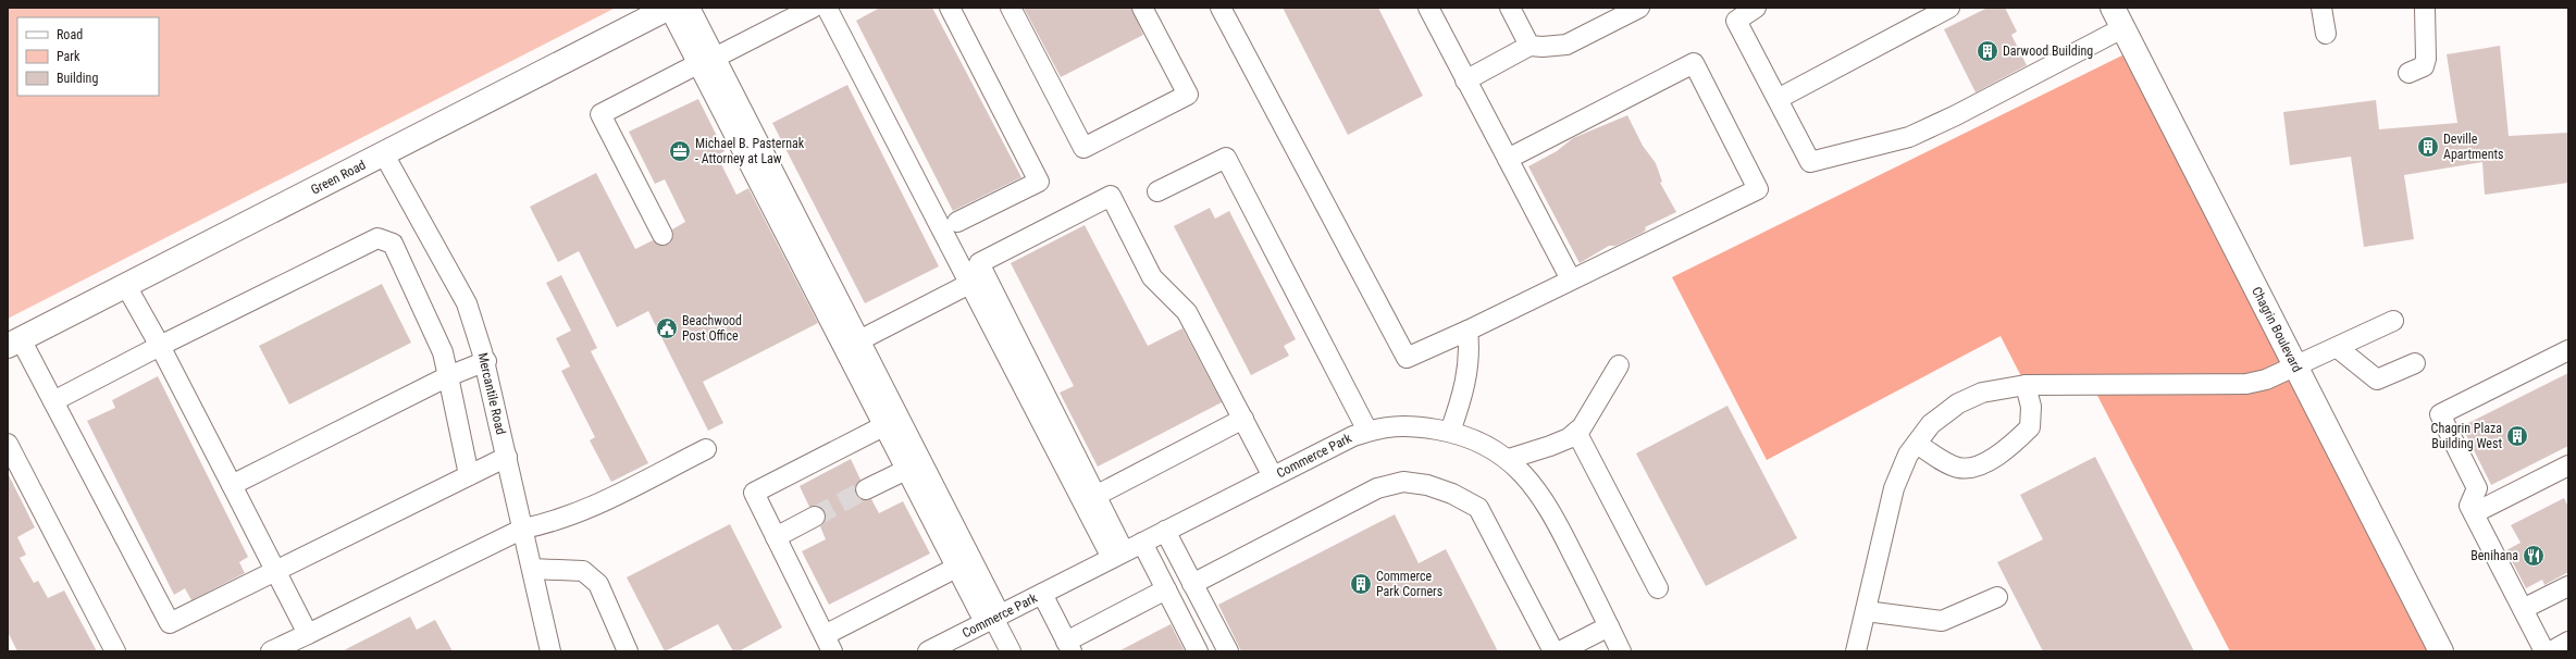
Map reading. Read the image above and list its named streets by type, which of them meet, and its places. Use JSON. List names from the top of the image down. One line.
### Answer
{"streets":{"main road":["Green Road","Chagrin Boulevard"],"street":["Mercantile Road","Commerce Park"]},"crossings":[["Green Road","Mercantile Road"]],"places":{"building":["Darwood Building","Deville Apartments","Chagrin Plaza Building West","Commerce Park Corners"],"office":["Michael B. Pasternak - Attorney at Law"],"public building":["Beachwood Post Office"],"restaurant":["Benihana"]},"legend":["Road","Park","Building"]}
